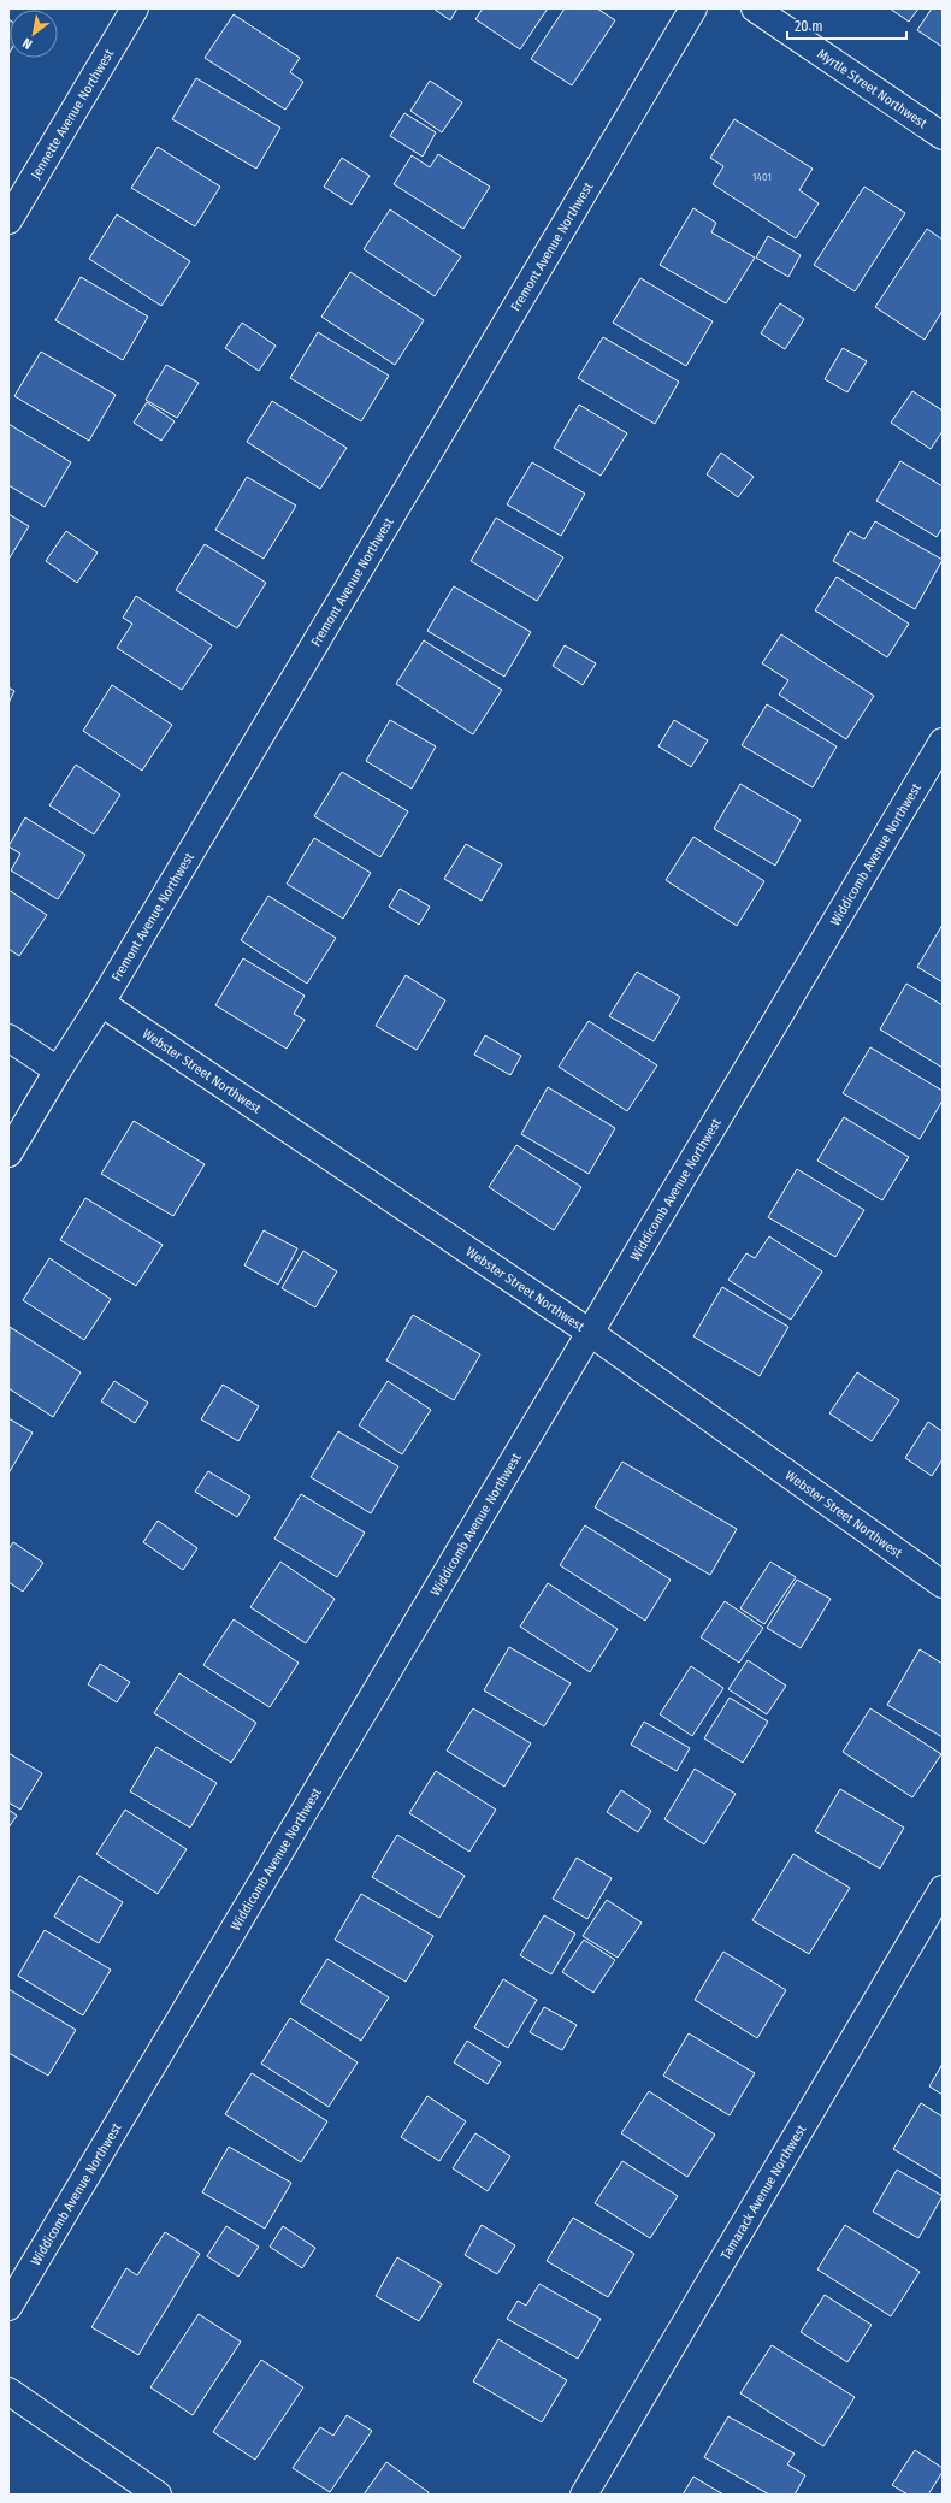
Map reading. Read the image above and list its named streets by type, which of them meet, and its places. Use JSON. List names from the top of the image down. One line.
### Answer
{"streets":{"street":["Myrtle Street Northwest","Jennette Avenue Northwest","Fremont Avenue Northwest","Widdicomb Avenue Northwest","Webster Street Northwest","Tamarack Avenue Northwest"]},"crossings":[["Fremont Avenue Northwest","Webster Street Northwest"],["Widdicomb Avenue Northwest","Webster Street Northwest"]],"house_numbers":["1401"],"scale_bar":"20 m","north":"bottom left"}
